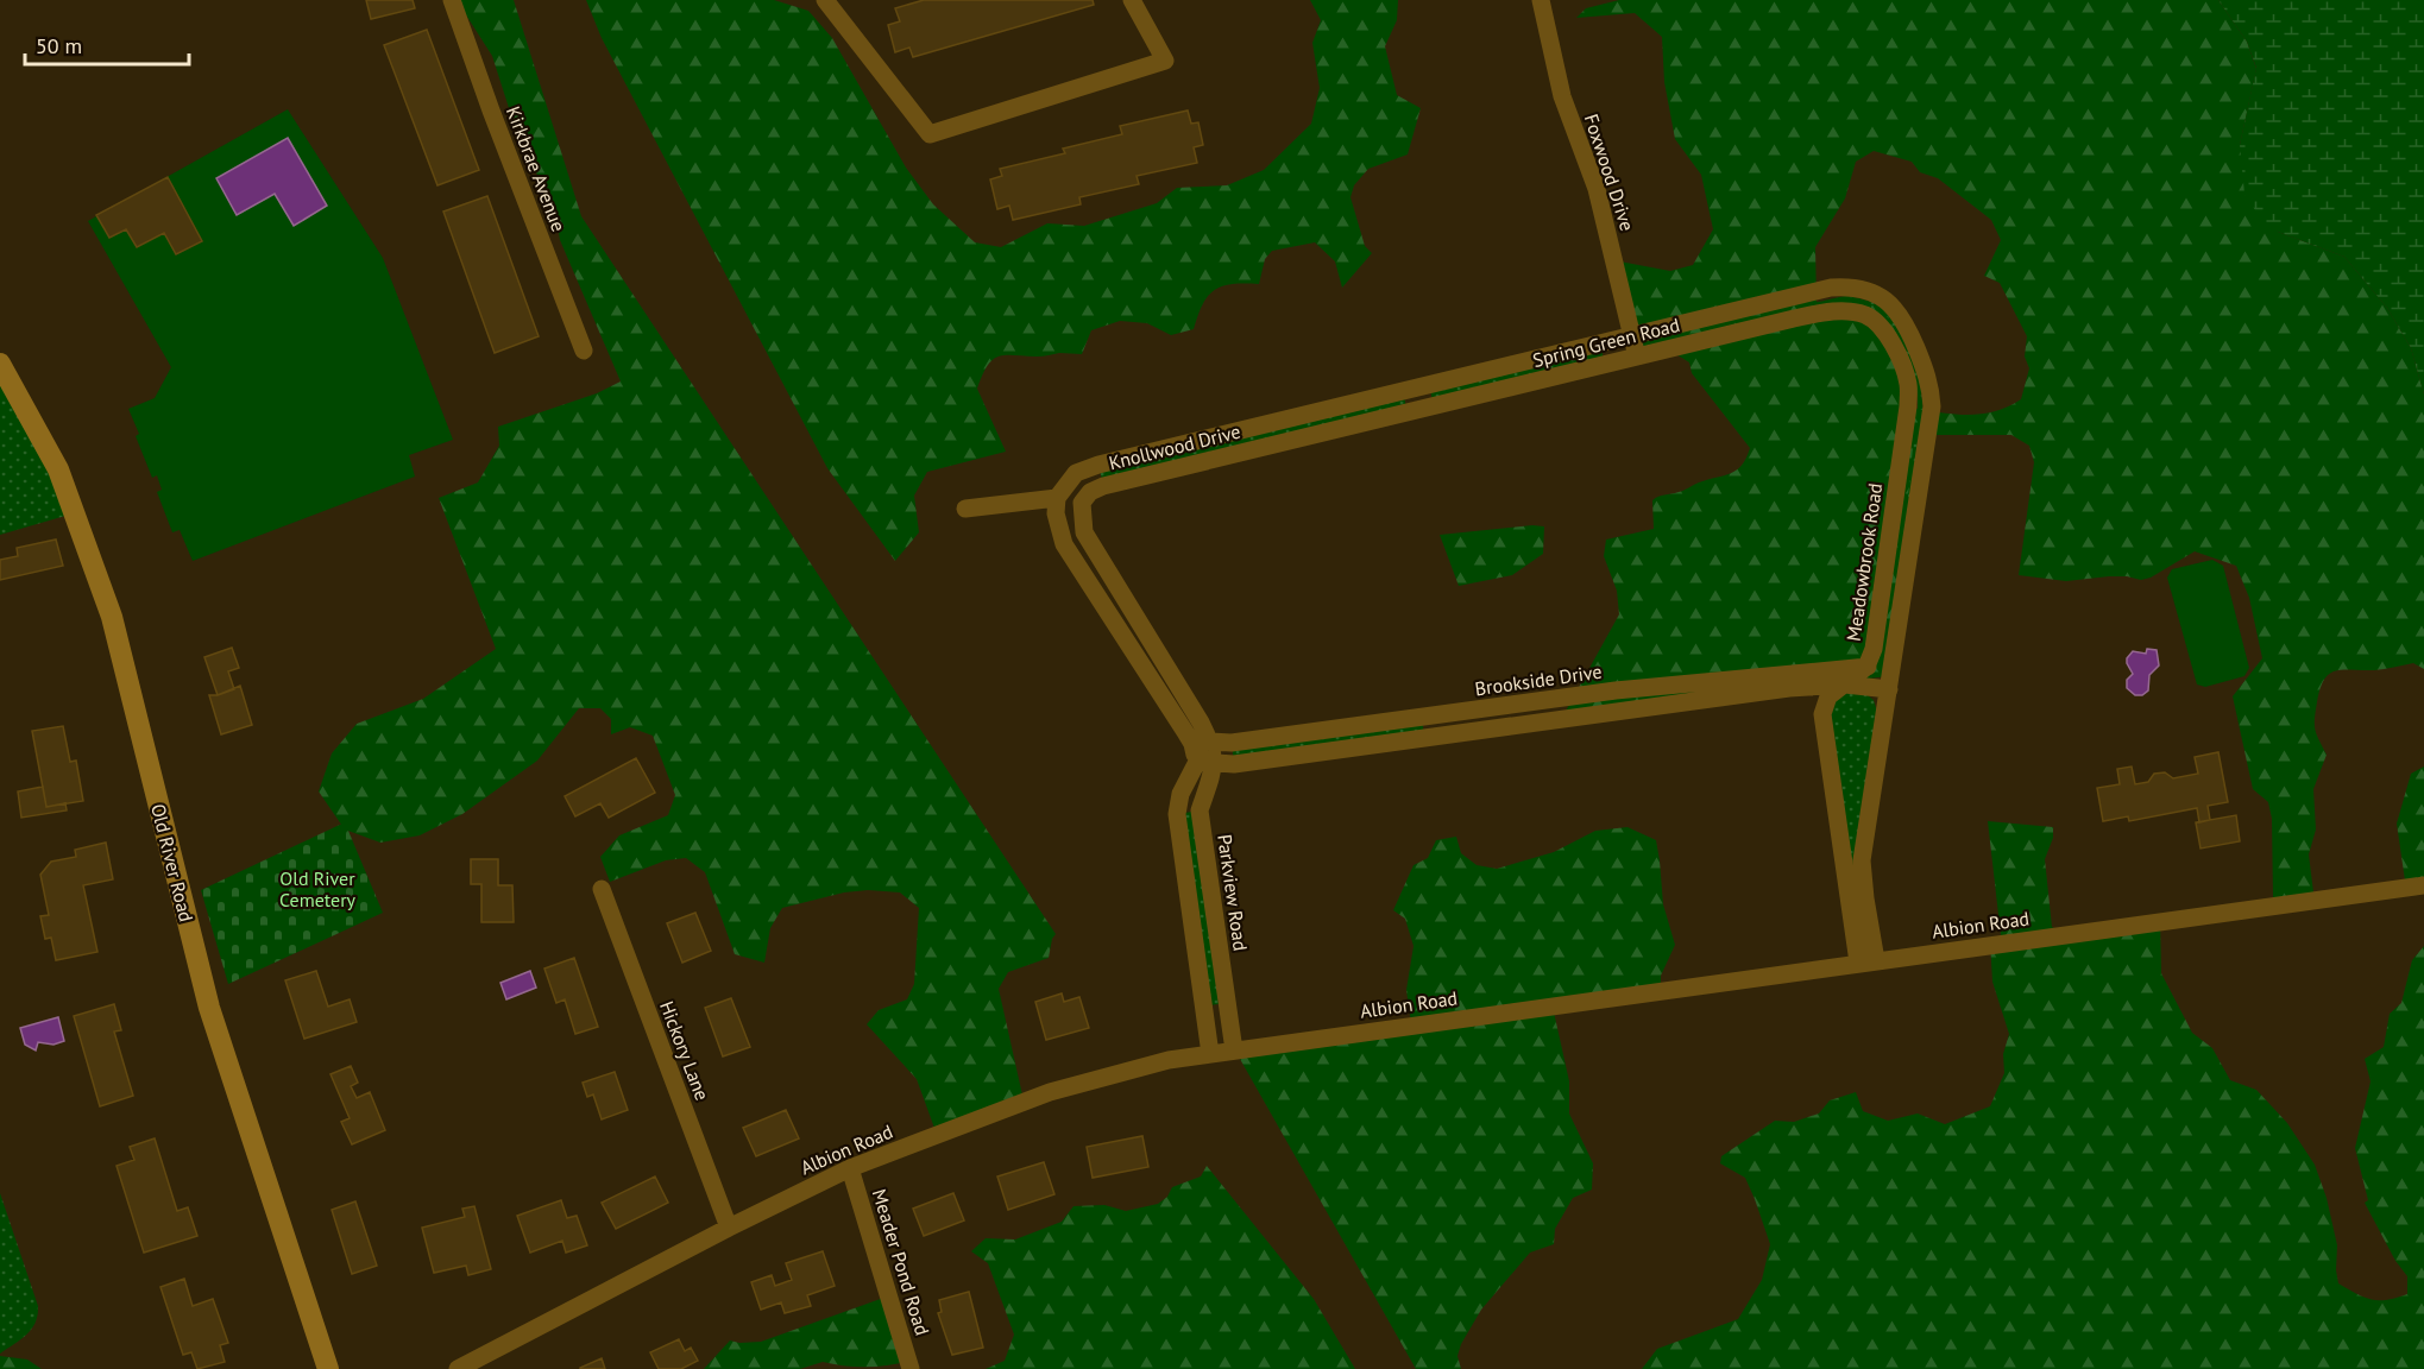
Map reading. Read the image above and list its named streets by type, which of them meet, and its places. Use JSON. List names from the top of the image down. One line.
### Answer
{"streets":{"main road":["Old River Road"],"street":["Kirkbrae Avenue","Foxwood Drive","Spring Green Road","Knollwood Drive","Meadowbrook Road","Brookside Drive","Parkview Road","Albion Road","Hickory Lane","Meader Pond Road"]},"crossings":[["Foxwood Drive","Spring Green Road"],["Spring Green Road","Knollwood Drive"],["Spring Green Road","Meadowbrook Road"],["Knollwood Drive","Brookside Drive"],["Knollwood Drive","Parkview Road"],["Meadowbrook Road","Brookside Drive"],["Meadowbrook Road","Albion Road"],["Parkview Road","Albion Road"],["Albion Road","Hickory Lane"],["Albion Road","Meader Pond Road"]],"parks":["Old River Cemetery"],"scale_bar":"50 m"}
